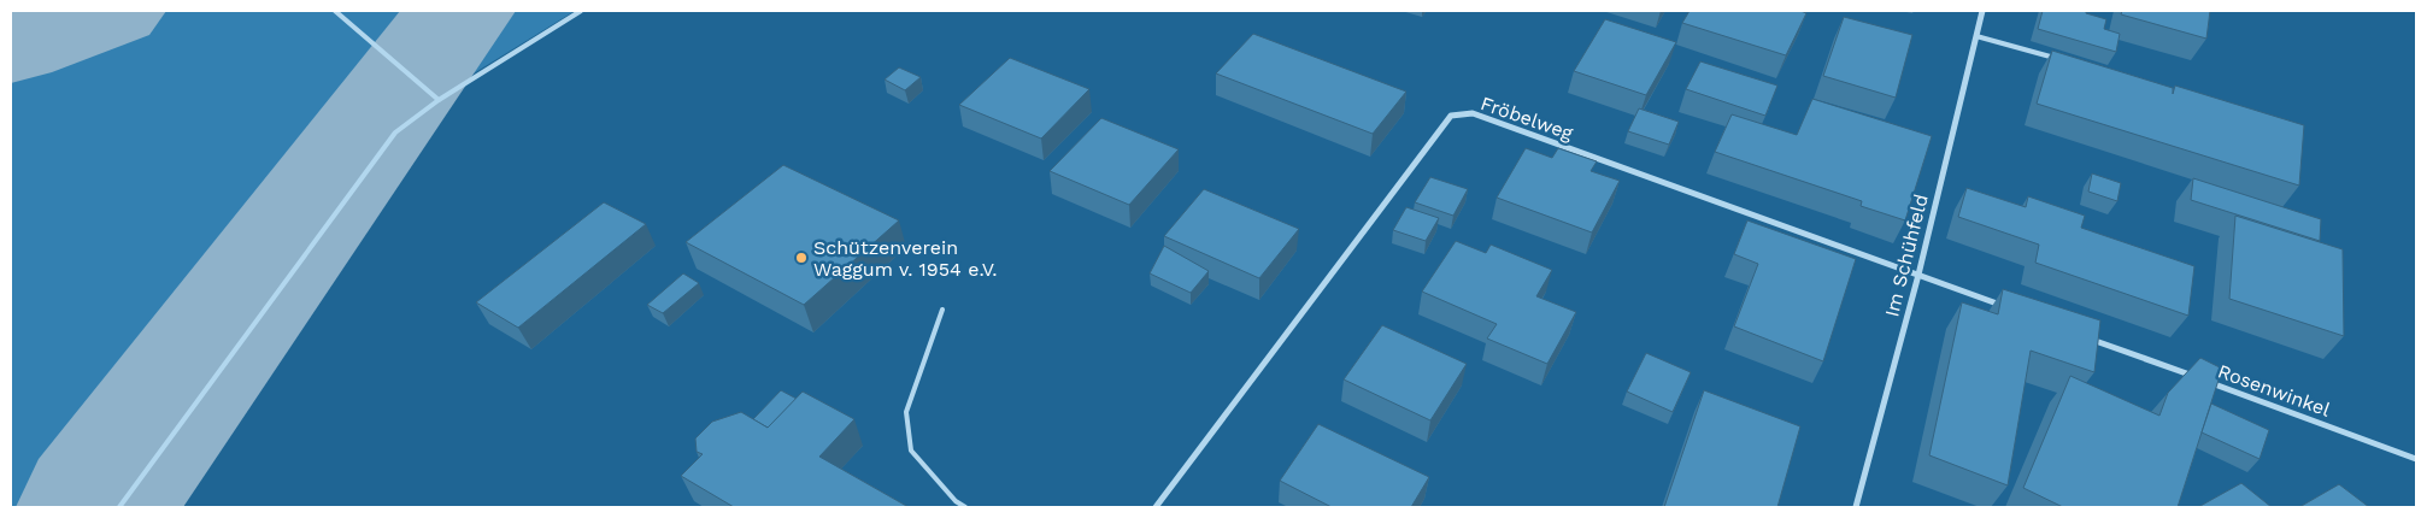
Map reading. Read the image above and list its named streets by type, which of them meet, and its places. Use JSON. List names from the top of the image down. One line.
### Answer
{"streets":{"street":["Fröbelweg","Im Schühfeld","Rosenwinkel"]},"crossings":[["Fröbelweg","Im Schühfeld"]],"places":["Schützenverein Waggum v. 1954 e.V."]}
